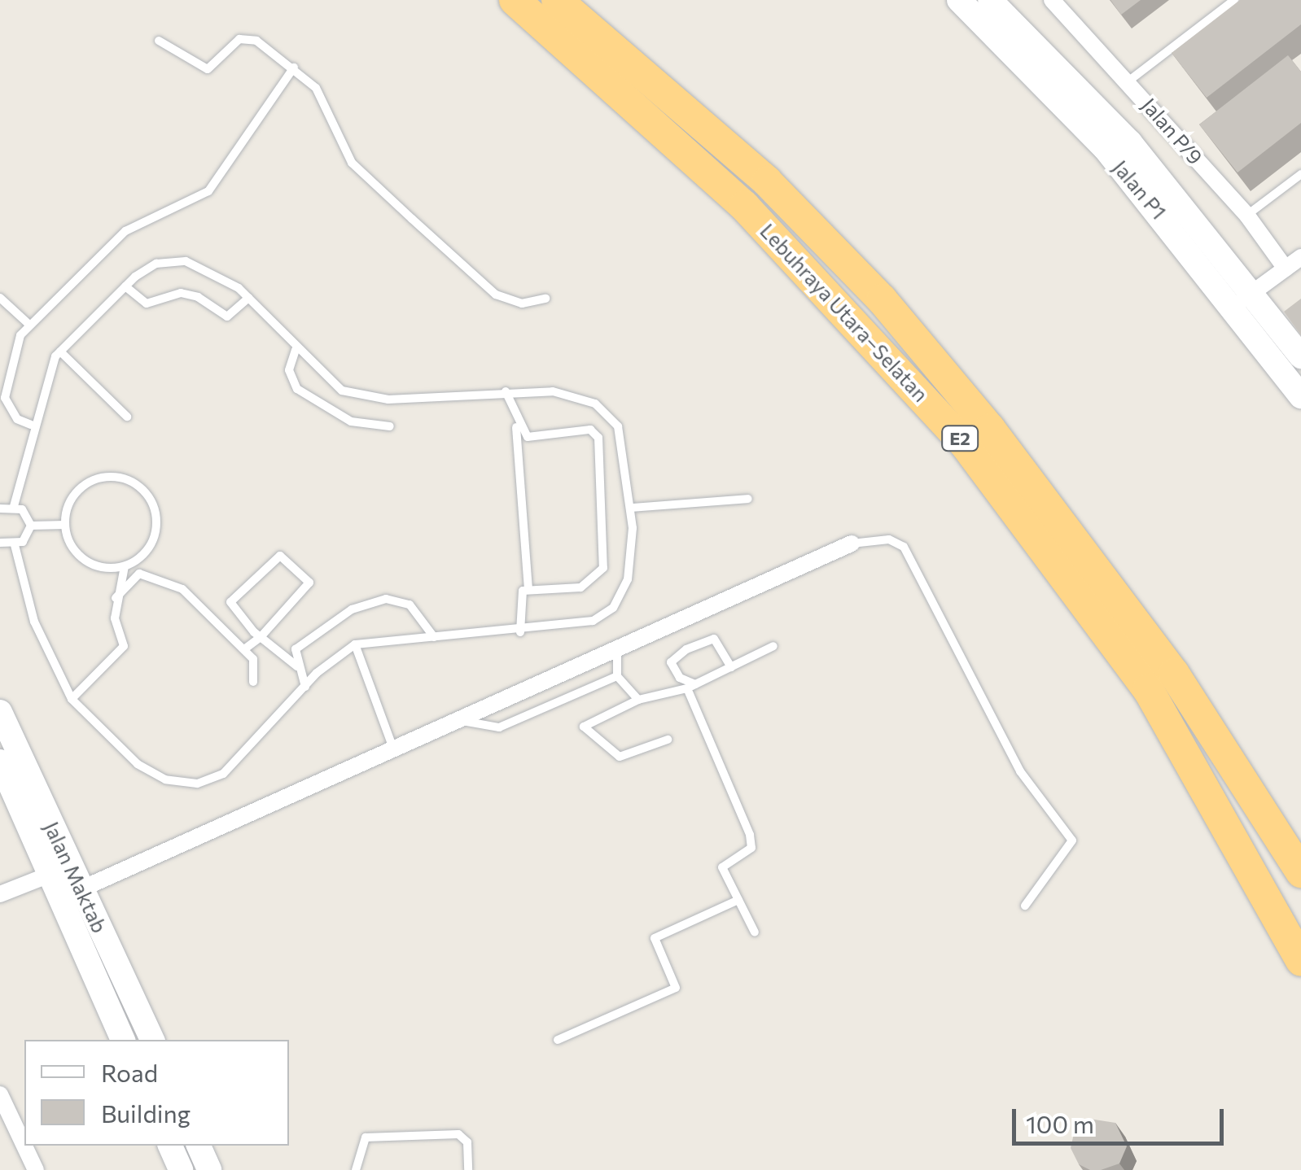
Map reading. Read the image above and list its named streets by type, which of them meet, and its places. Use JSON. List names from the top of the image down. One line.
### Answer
{"streets":{"highway":["Lebuhraya Utara–Selatan","E2"],"main road":["Jalan P1","Jalan Maktab"],"street":["Jalan P/9"]},"legend":["Road","Building"],"scale_bar":"100 m"}
